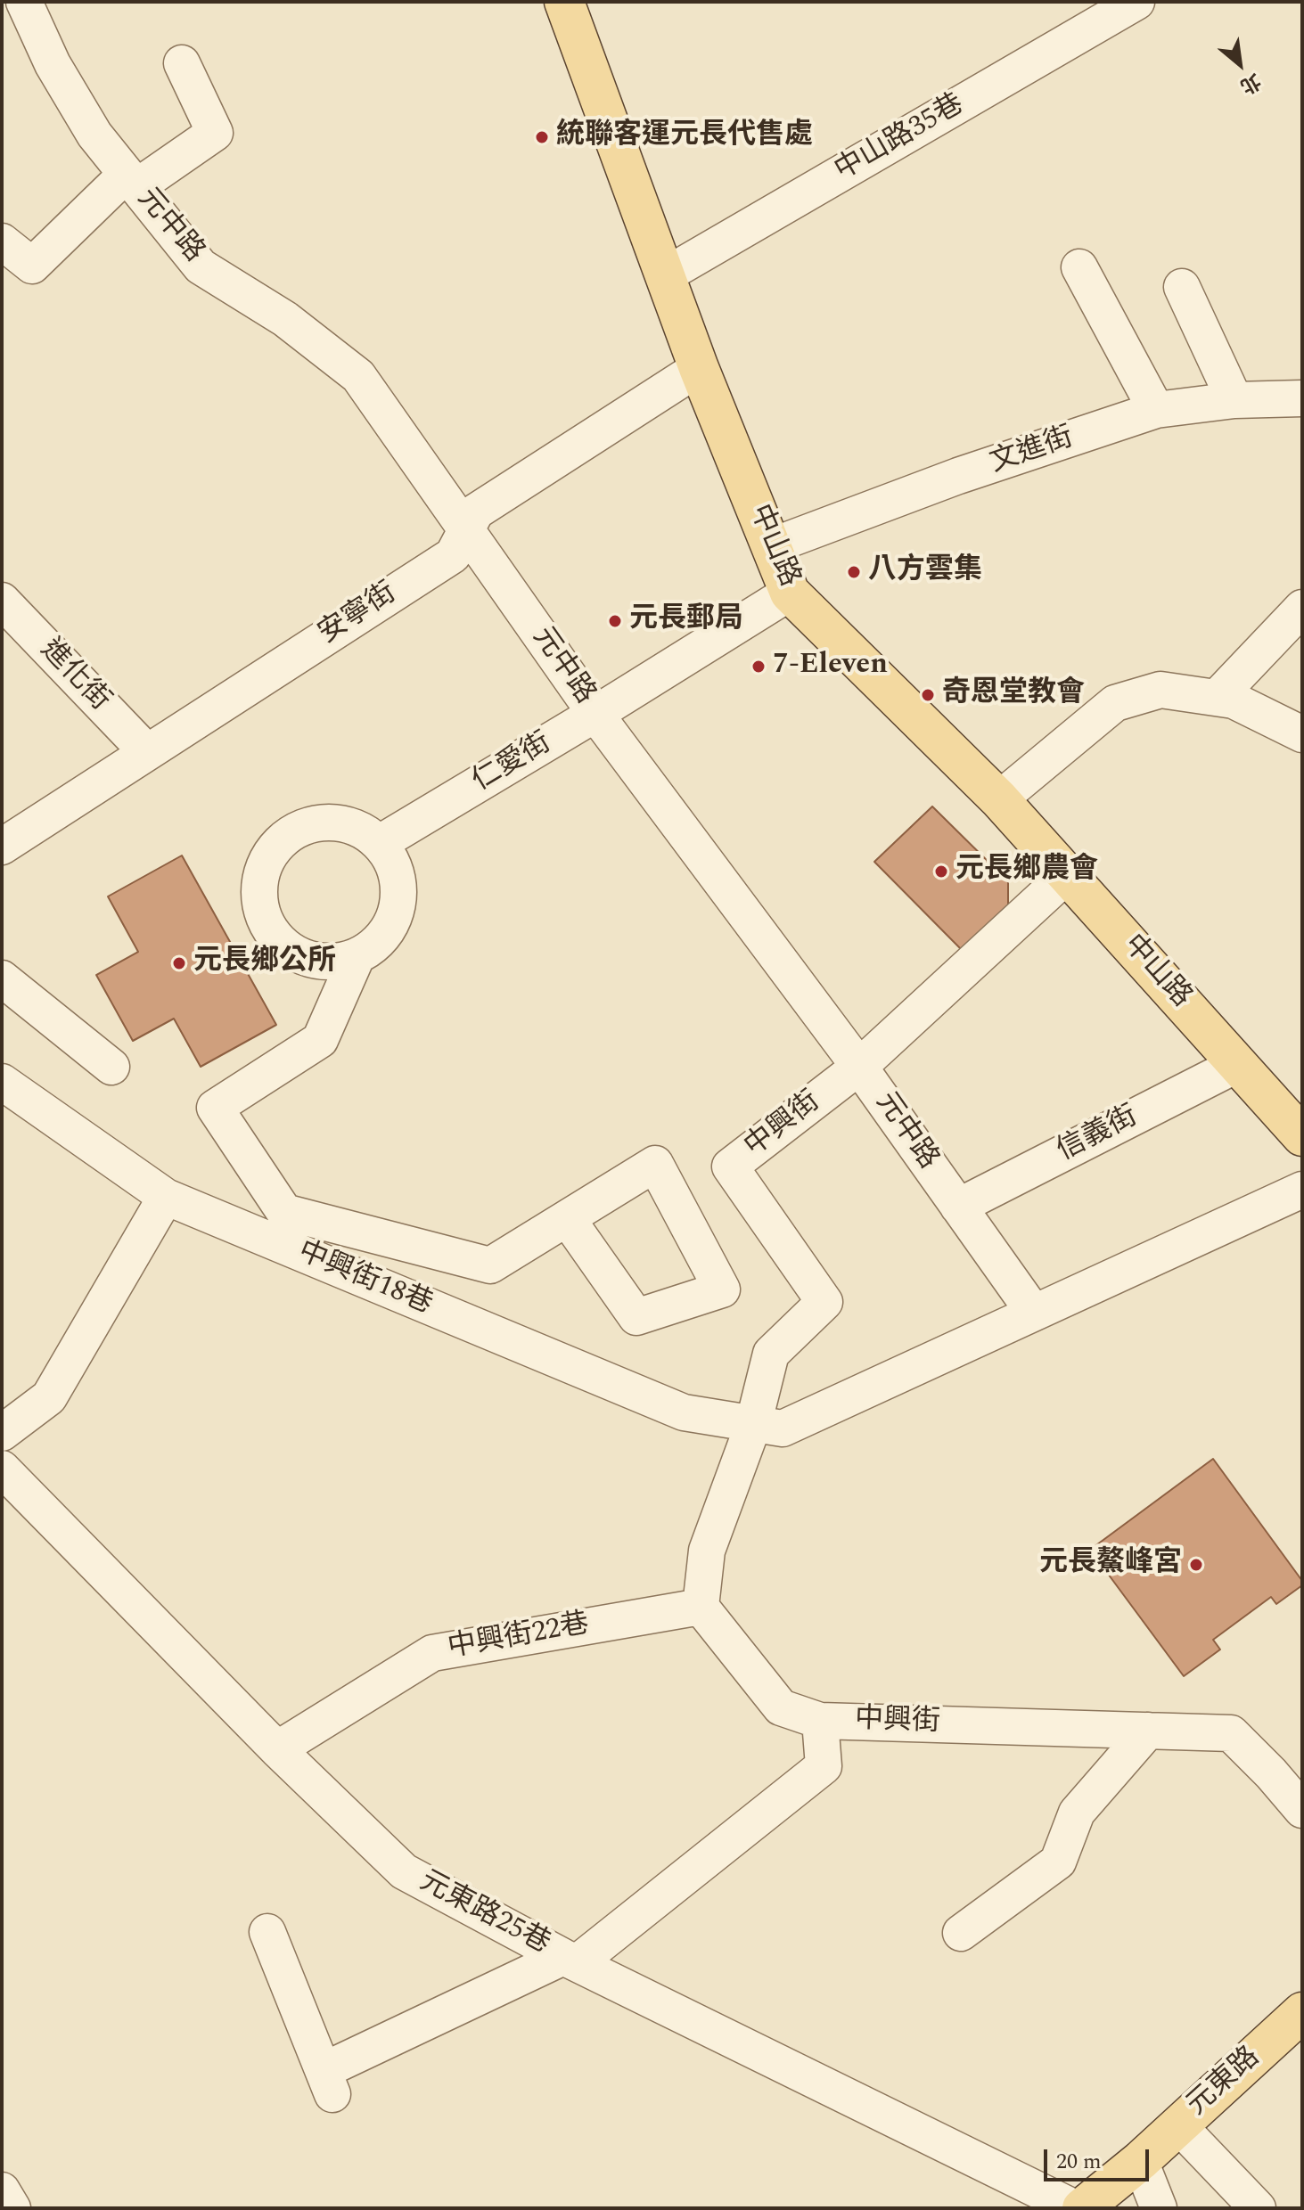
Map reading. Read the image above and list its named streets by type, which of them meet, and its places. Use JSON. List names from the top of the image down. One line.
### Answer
{"streets":{"main road":["中山路","元東路"],"street":["中山路35巷","元中路","文進街","安寧街","進化街","仁愛街","中興街","信義街","中興街18巷","中興街22巷","元東路25巷"]},"crossings":[["中山路35巷","中山路"],["元中路","安寧街"],["元中路","仁愛街"],["元中路","中興街"],["元中路","信義街"],["文進街","中山路"],["中山路","安寧街"],["中山路","仁愛街"],["中山路","中興街"],["中山路","信義街"],["安寧街","進化街"],["中興街","中興街18巷"],["中興街","中興街22巷"],["中興街22巷","元東路25巷"]],"places":["統聯客運元長代售處","八方雲集","元長郵局","7-Eleven","奇恩堂教會","元長鄉農會","元長鄉公所","元長鰲峰宮"],"scale_bar":"20 m","north":"bottom right"}
